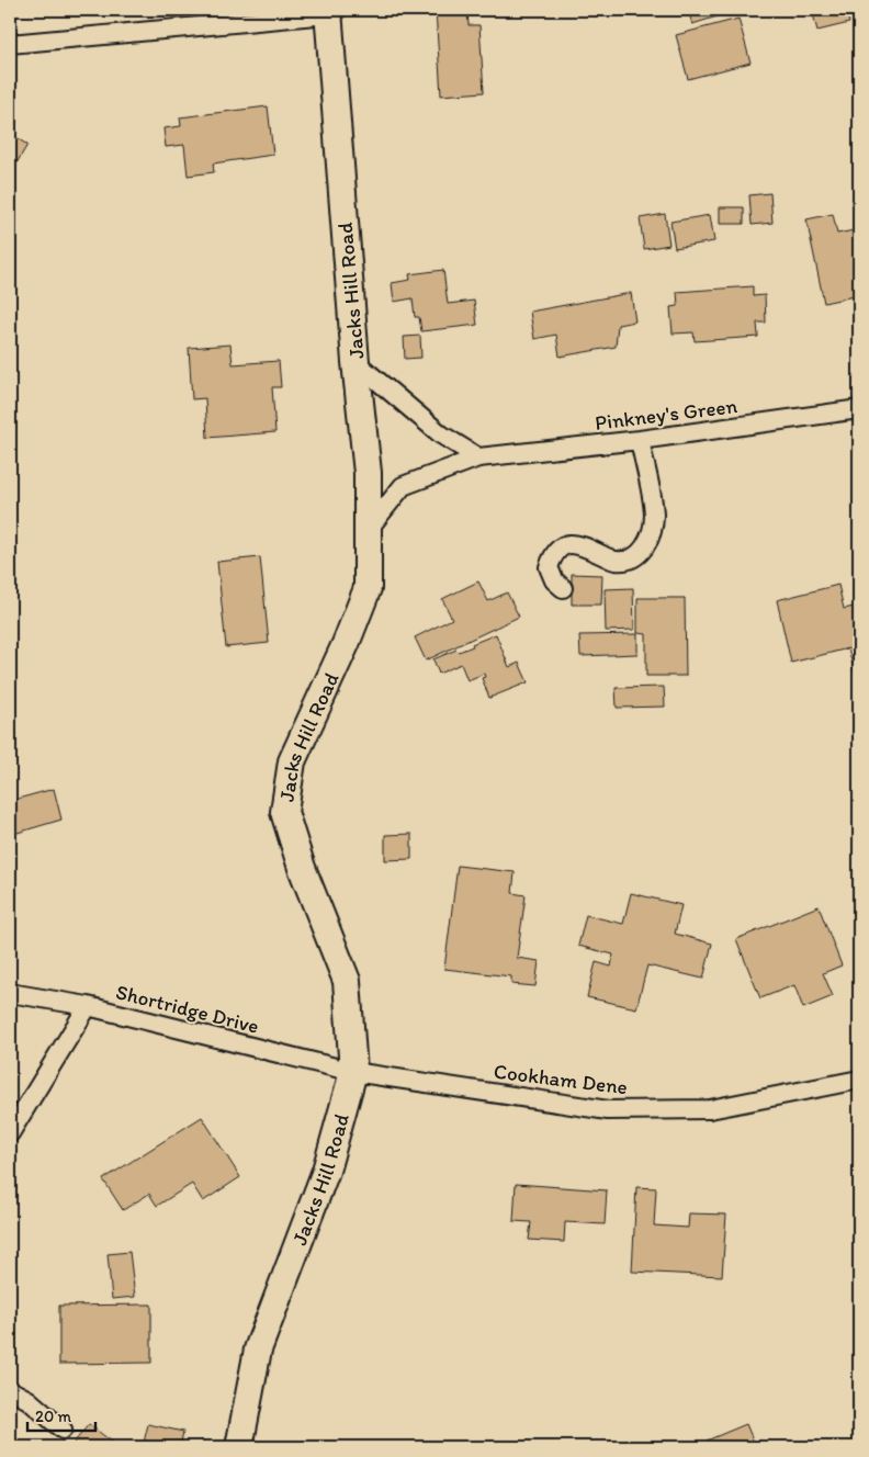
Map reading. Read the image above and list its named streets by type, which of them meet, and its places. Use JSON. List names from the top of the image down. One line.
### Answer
{"streets":{"street":["Jacks Hill Road","Pinkney's Green","Shortridge Drive","Cookham Dene"]},"crossings":[["Jacks Hill Road","Pinkney's Green"],["Jacks Hill Road","Shortridge Drive"],["Jacks Hill Road","Cookham Dene"],["Shortridge Drive","Cookham Dene"]],"scale_bar":"20 m"}
